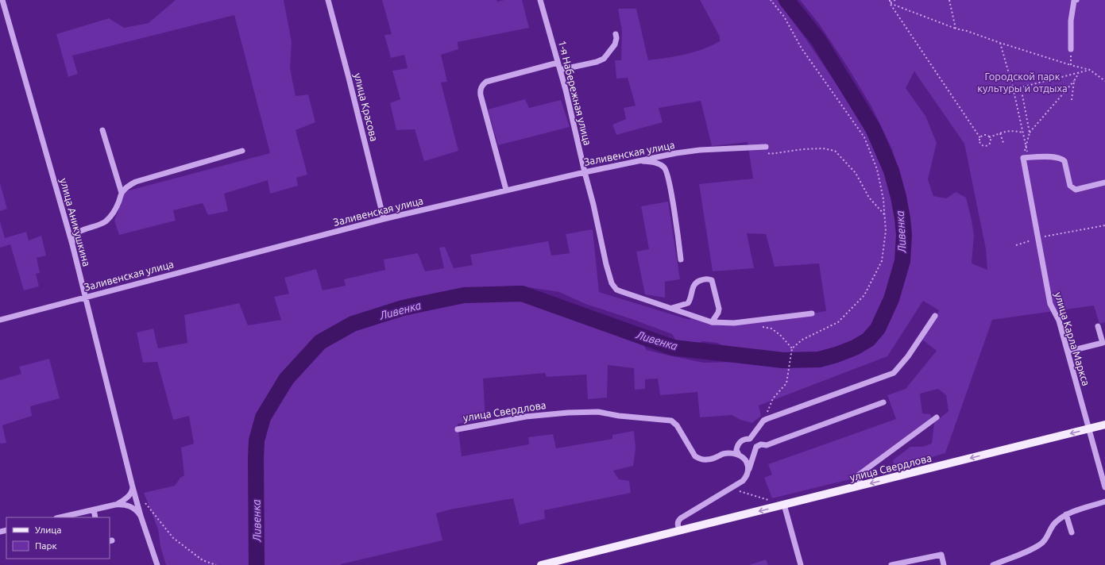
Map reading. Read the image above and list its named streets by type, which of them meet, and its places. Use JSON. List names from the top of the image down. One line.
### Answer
{"streets":{"main road":["улица Свердлова"],"street":["1-я Набережная улица","улица Красова","Заливенская улица","улица Аникушкина","улица Карла Маркса"]},"crossings":[["1-я Набережная улица","Заливенская улица"],["улица Красова","Заливенская улица"],["Заливенская улица","улица Аникушкина"],["улица Карла Маркса","улица Свердлова"]],"one_way":["улица Свердлова"],"water":["Ливенка"],"parks":["Городской парк культуры и отдыха"],"legend":["Улица","Парк"]}
